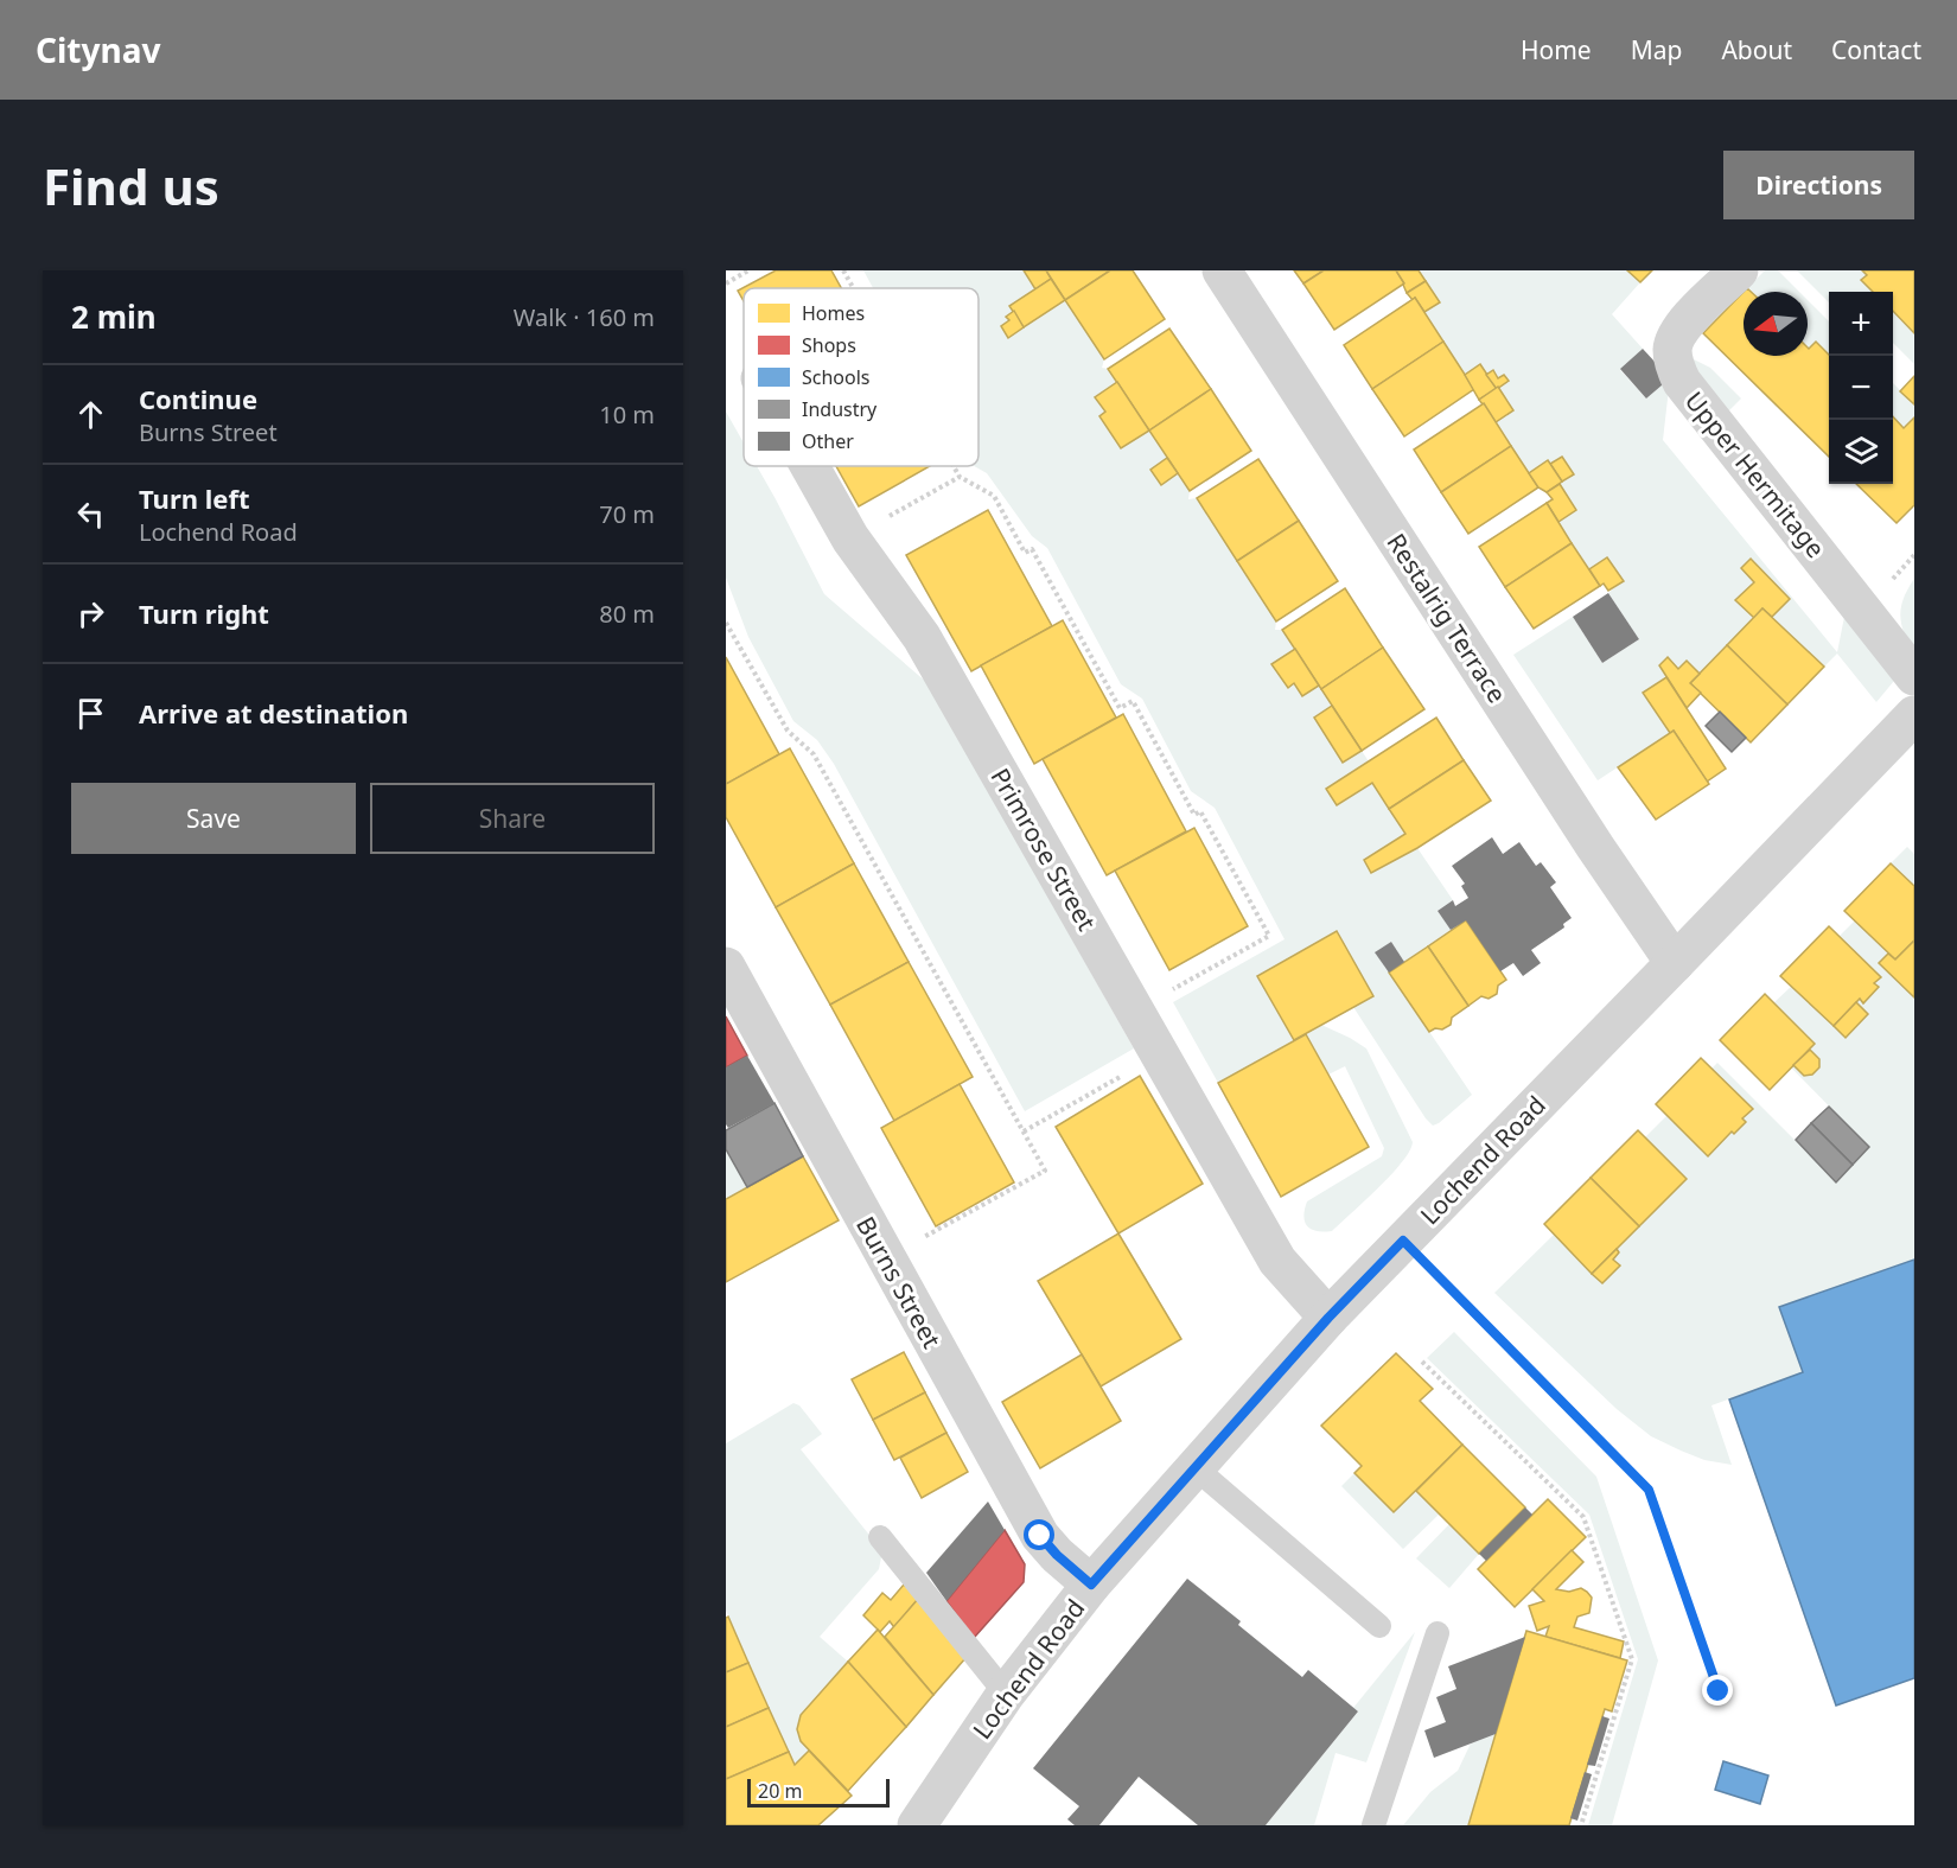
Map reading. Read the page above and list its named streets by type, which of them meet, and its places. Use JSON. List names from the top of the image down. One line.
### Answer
{"streets":{"street":["Upper Hermitage","Restalrig Terrace","Primrose Street","Lochend Road","Burns Street"]},"crossings":[["Restalrig Terrace","Lochend Road"],["Primrose Street","Lochend Road"],["Lochend Road","Burns Street"]],"legend":["Homes","Shops","Schools","Industry","Other"],"scale_bar":"20 m","north":"left","page":{"header":"Citynav","nav":["Home","Map","About","Contact"],"buttons":["Directions",["Save","Share"]],"title":"Find us","heading":["2 min","Walk · 160 m"],"map_buttons":["+","−"],"list":[["Continue","Burns Street","10 m"],["Turn left","Lochend Road","70 m"],["Turn right","80 m"],"Arrive at destination"],"scale":"20 m"}}
